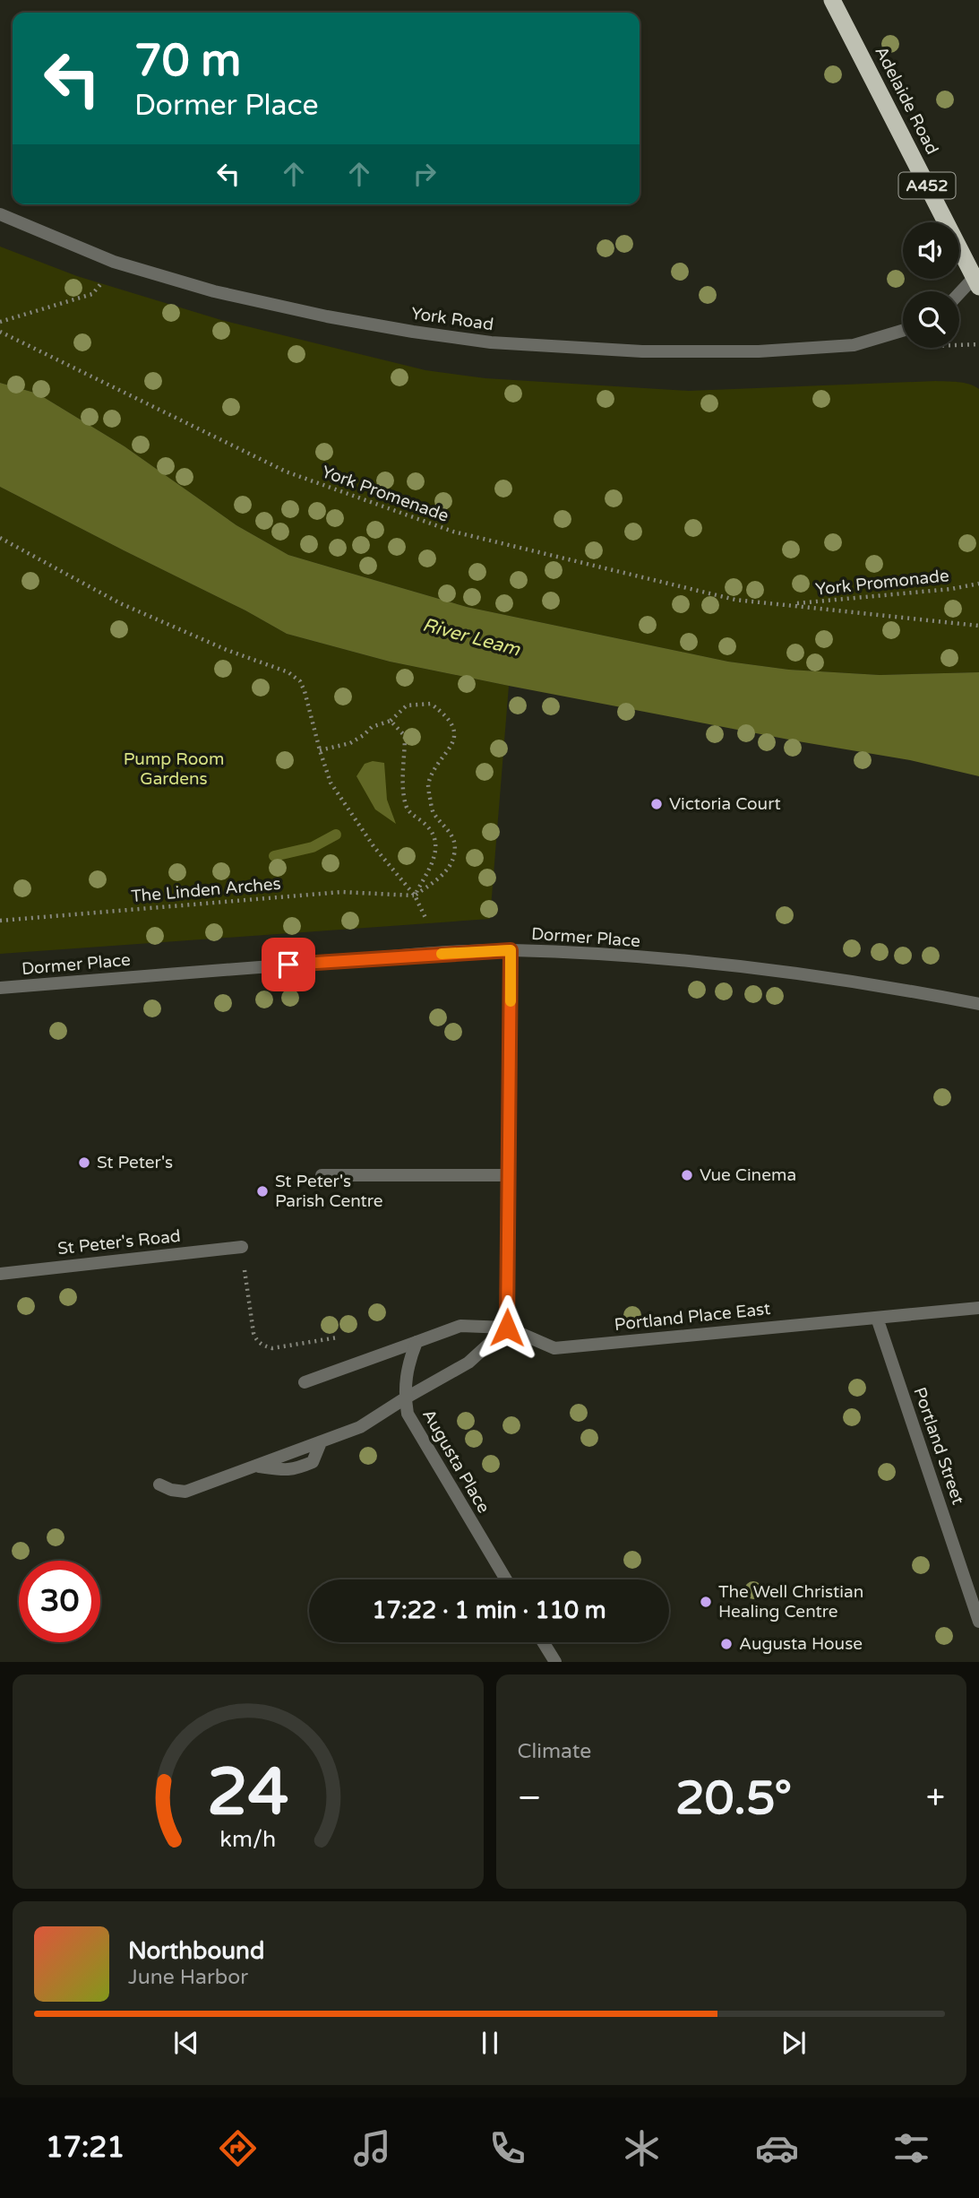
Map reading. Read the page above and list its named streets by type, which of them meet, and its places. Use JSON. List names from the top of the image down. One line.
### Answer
{"streets":{"highway":["Adelaide Road","A452"],"street":["York Road","Dormer Place","St Peter's Road","Portland Place East","Portland Street","Augusta Place"],"path":["York Promenade","York Promonade","The Linden Arches"]},"crossings":[["York Promenade","York Promonade"],["Portland Place East","Portland Street"],["Portland Place East","Augusta Place"]],"water":["River Leam"],"parks":["Pump Room Gardens"],"places":["Victoria Court","St Peter's","Vue Cinema","St Peter's Parish Centre","The Well Christian Healing Centre","Augusta House"],"page":{"turn":["70 m","Dormer Place"],"limit":"30","trip":"17:22 · 1 min · 110 m","tile":"Climate","heat":["−","20.5°","+"],"song":["Northbound","June Harbor"],"tabs":"17:21","gauge":["24","km/h"]}}
